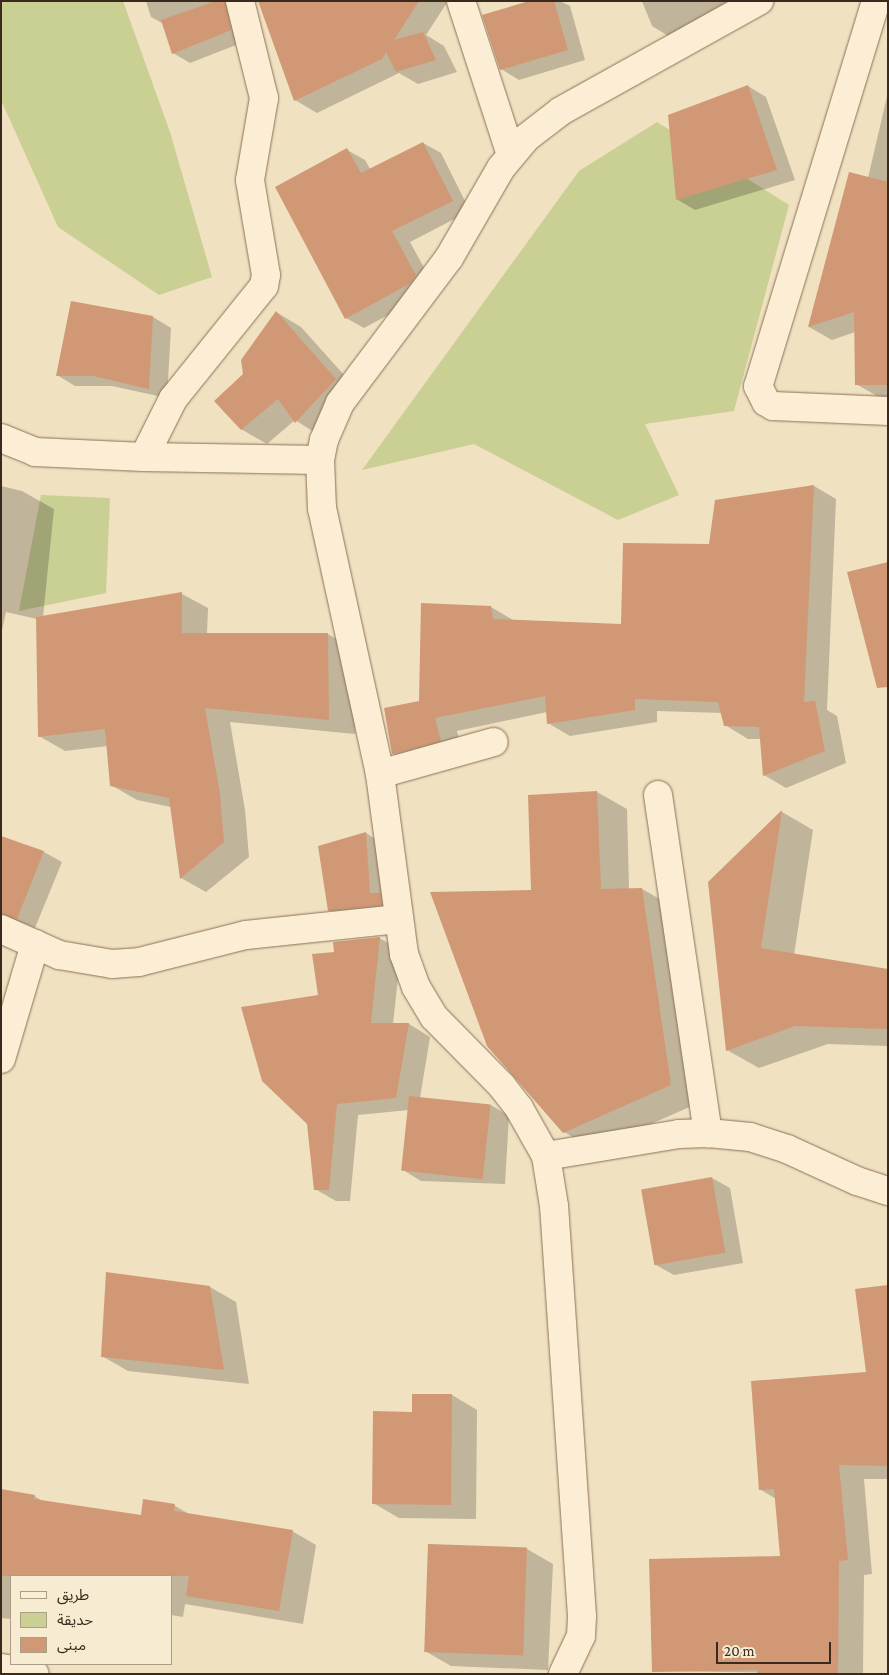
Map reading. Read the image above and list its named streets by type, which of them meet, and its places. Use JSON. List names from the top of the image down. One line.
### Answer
{"legend":["طريق","حديقة","مبنى"],"scale_bar":"20 m"}
